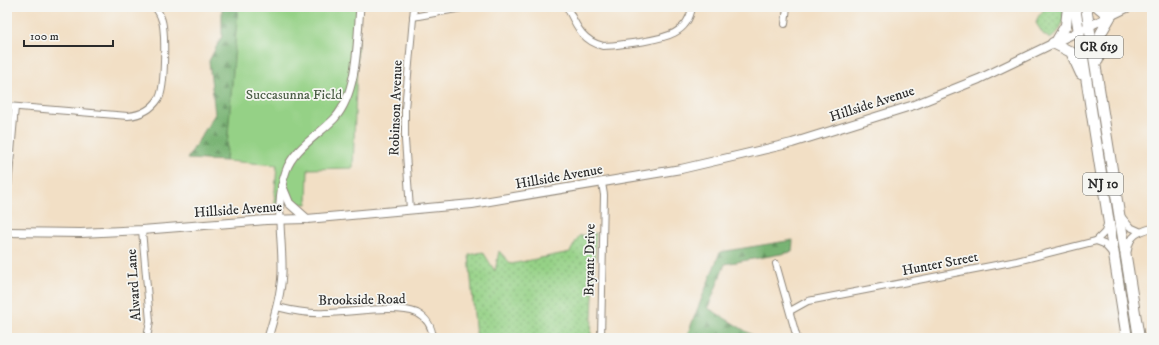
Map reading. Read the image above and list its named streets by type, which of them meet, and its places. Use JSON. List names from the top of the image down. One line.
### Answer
{"streets":{"highway":["CR 619","NJ 10"],"main road":["Hillside Avenue"],"street":["Robinson Avenue","Bryant Drive","Hunter Street","Alward Lane","Brookside Road"]},"crossings":[["CR 619","Hillside Avenue"],["CR 619","NJ 10"],["Hillside Avenue","Robinson Avenue"],["Hillside Avenue","NJ 10"],["Hillside Avenue","Bryant Drive"],["Hillside Avenue","Alward Lane"]],"parks":["Succasunna Field"],"scale_bar":"100 m"}
